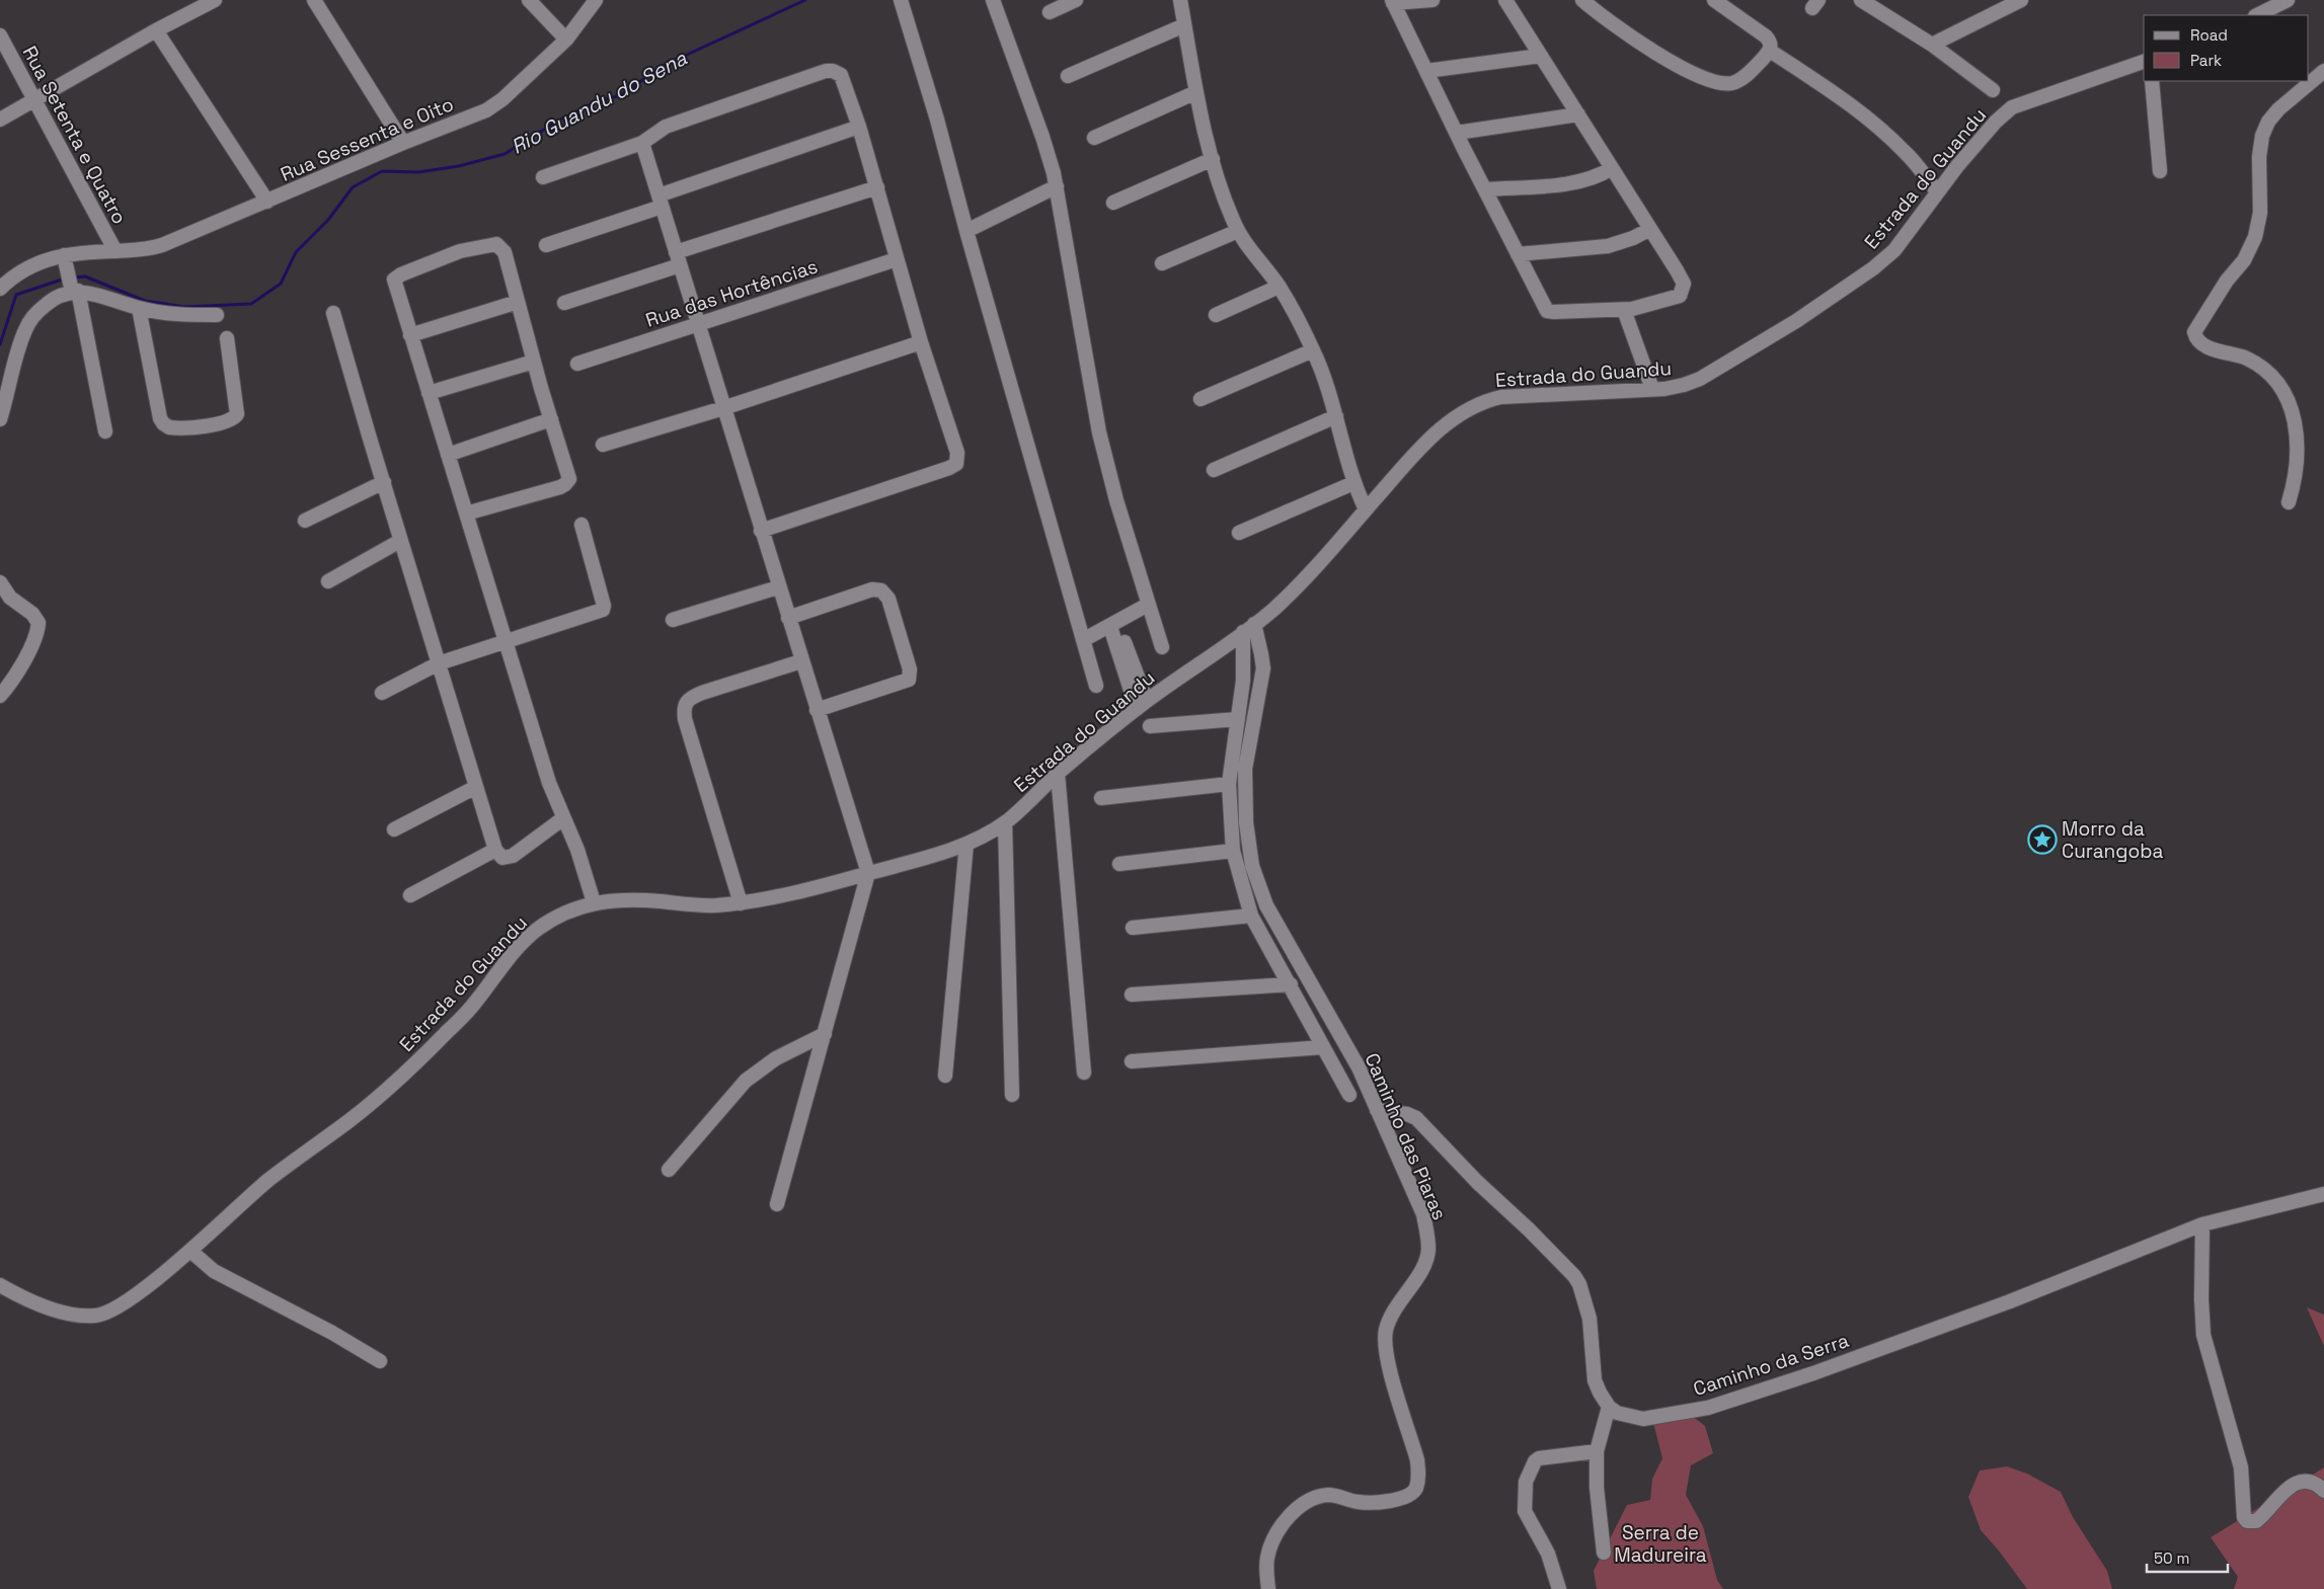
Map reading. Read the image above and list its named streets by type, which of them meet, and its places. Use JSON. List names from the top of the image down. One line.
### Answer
{"streets":{"street":["Rua Setenta e Quatro","Rua Sessenta e Oito","Estrada do Guandu","Rua das Hortências","Caminho das Piaras","Caminho da Serra"]},"crossings":[["Rua Setenta e Quatro","Rua Sessenta e Oito"],["Estrada do Guandu","Caminho das Piaras"]],"water":["Rio Guandu do Sena"],"parks":["Serra de Madureira"],"places":{"place":["Morro da Curangoba"]},"legend":["Road","Park"],"scale_bar":"50 m"}
